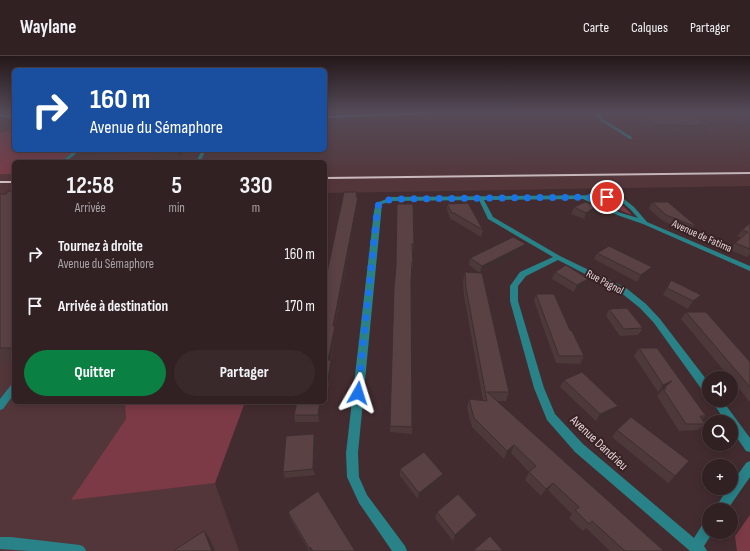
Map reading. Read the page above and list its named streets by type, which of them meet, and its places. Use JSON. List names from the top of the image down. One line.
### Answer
{"streets":{"street":["Avenue de Fatima","Rue Pagnol","Avenue Dandrieu"]},"crossings":[["Rue Pagnol","Avenue Dandrieu"]],"page":{"header":"Waylane","nav":["Carte","Calques","Partager"],"turn":["160 m","Avenue du Sémaphore"],"eta":["12:58","Arrivée","5","min","330","m"],"list":[{"name":"Tournez à droite","note":"Avenue du Sémaphore","value":"160 m"},{"name":"Arrivée à destination","value":"170 m"}],"buttons":["Quitter","Partager"],"map_buttons":["+","−"]}}
